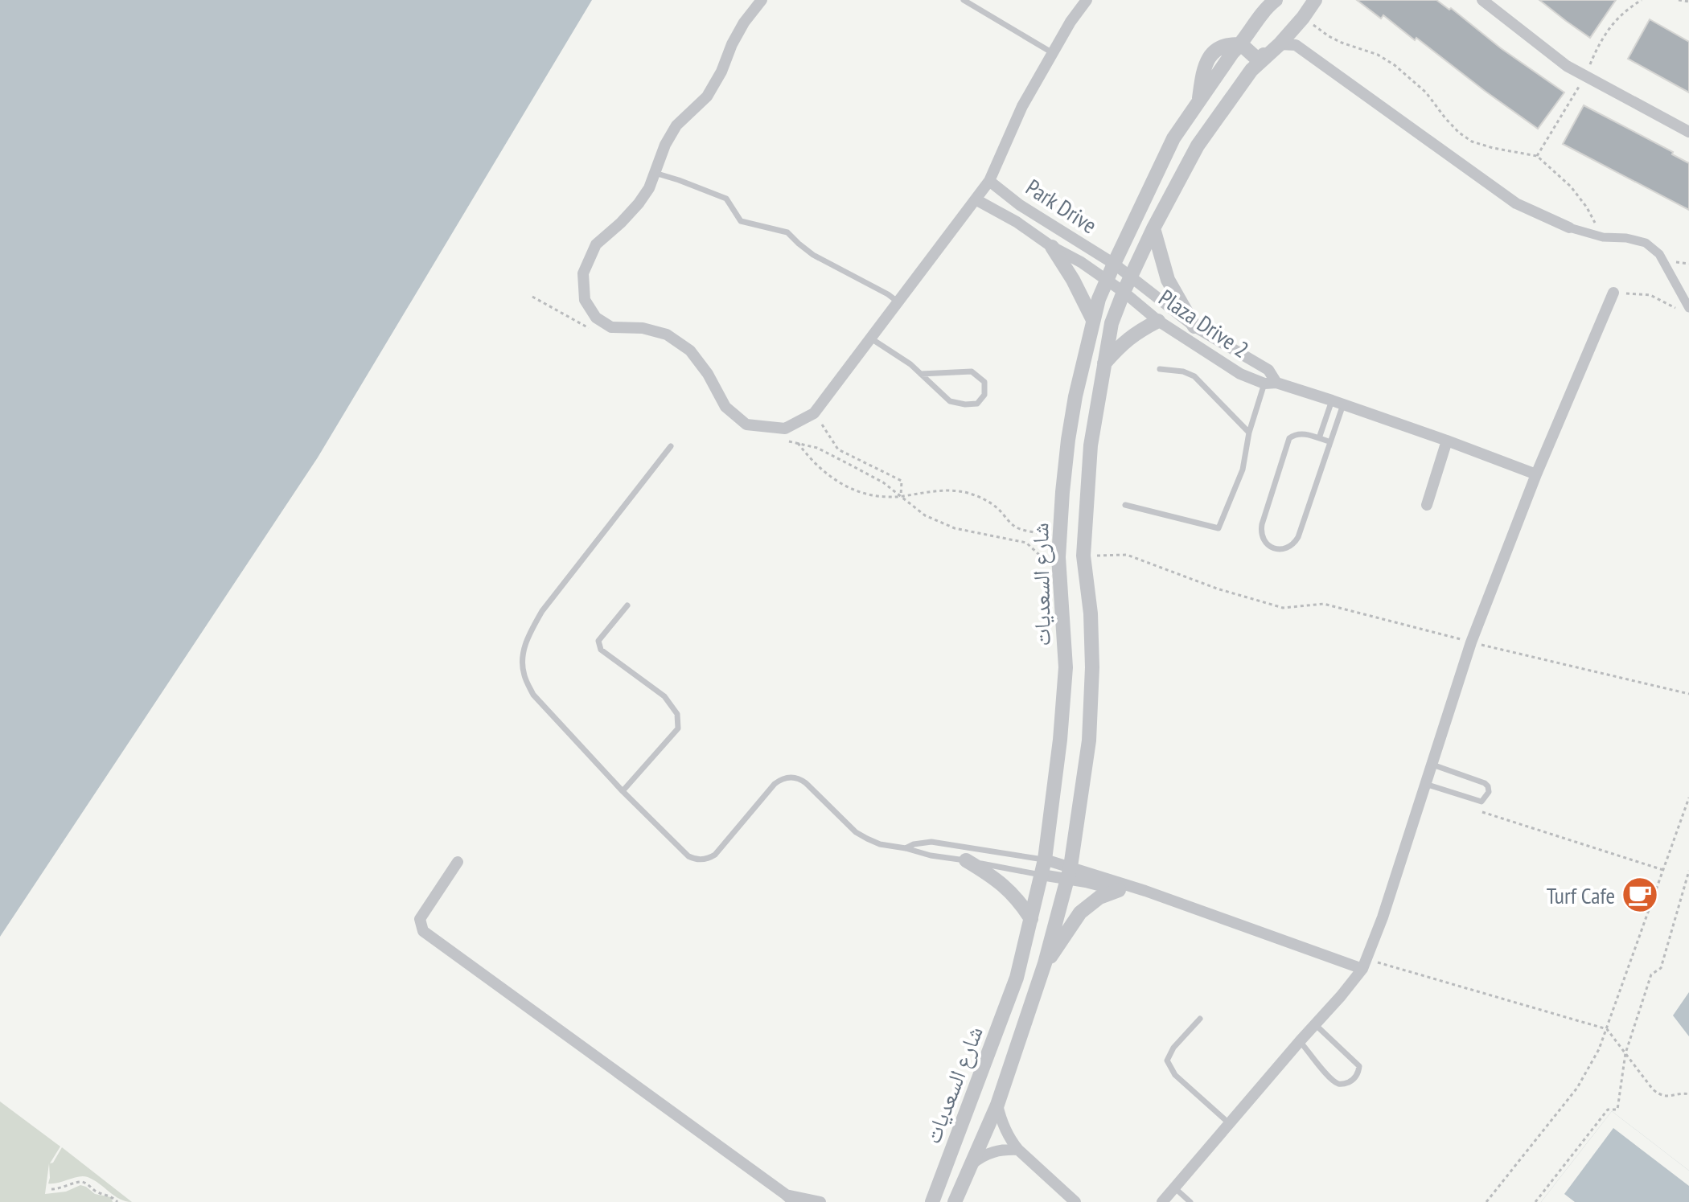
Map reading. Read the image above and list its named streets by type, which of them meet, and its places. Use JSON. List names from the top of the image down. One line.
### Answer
{"streets":{"street":["Park Drive","Plaza Drive 2","شارع السعديات"]},"crossings":[["Park Drive","Plaza Drive 2"],["Park Drive","شارع السعديات"],["Plaza Drive 2","شارع السعديات"]],"places":{"cafe":["Turf Cafe"]}}
